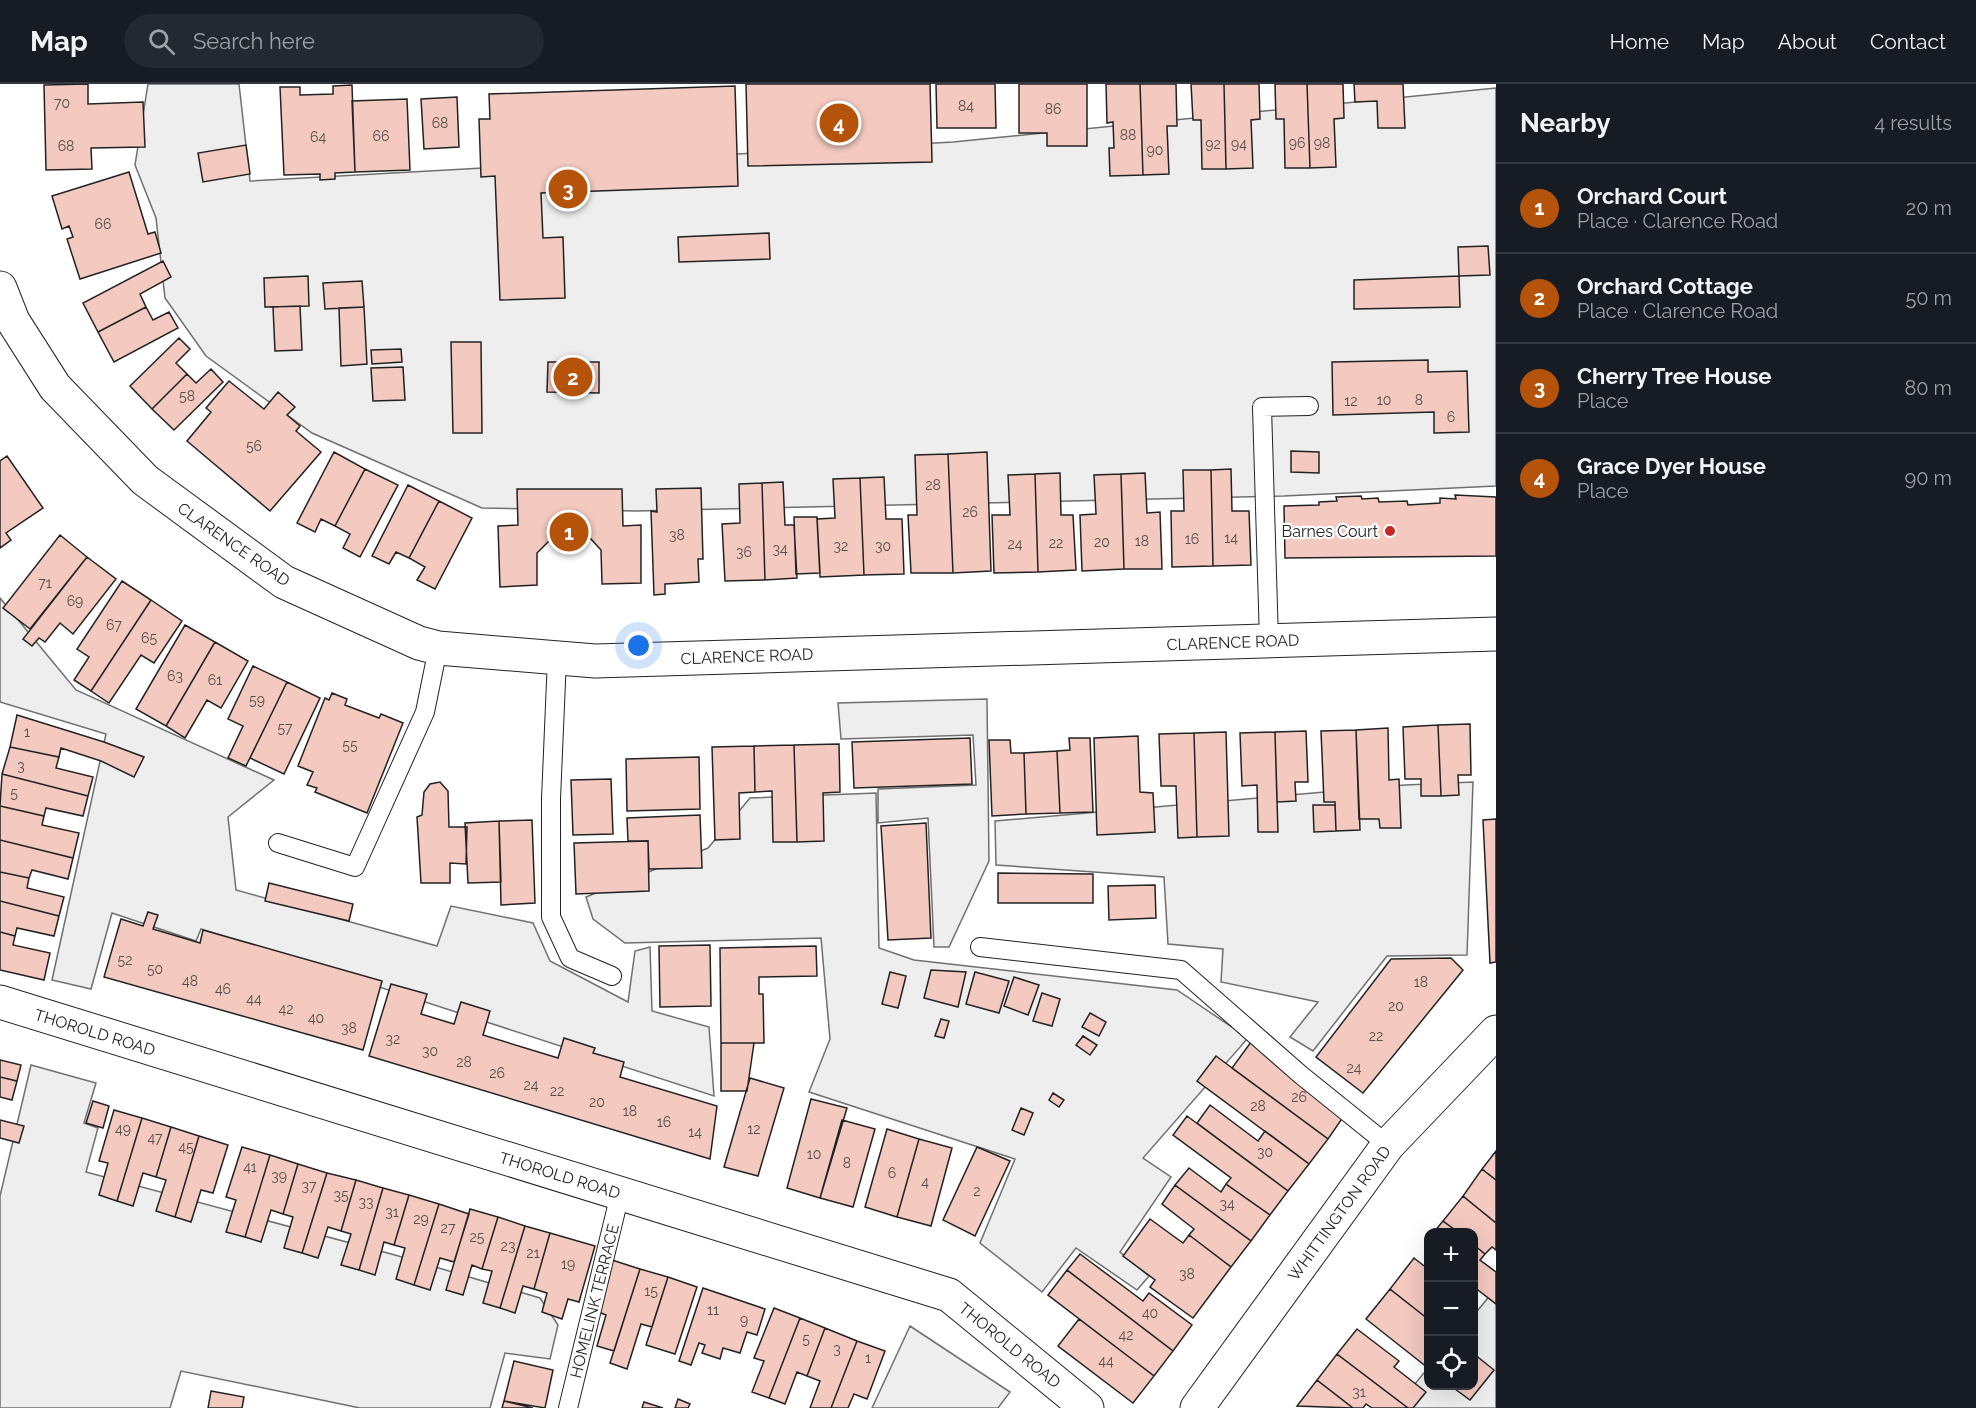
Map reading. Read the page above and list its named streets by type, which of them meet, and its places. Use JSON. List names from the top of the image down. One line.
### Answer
{"streets":{"street":["CLARENCE ROAD","THOROLD ROAD","WHITTINGTON ROAD"],"lane":["HOMELINK TERRACE"]},"crossings":[["THOROLD ROAD","HOMELINK TERRACE"]],"places":["Barnes Court"],"house_numbers":["70","84","86","68","88","66","64","96","98","92","94","68","90","66","58","10","8","12","6","56","28","26","38","14","16","18","20","22","24","32","30","34","36","71","69","67","65","63","61","59","57","1","55","3","5","52","50","48","18","46","44","20","42","40","38","22","32","30","28","24","26","24","22","26","20","28","18","16","49","12","14","47","45","30","10","8","41","6","39","4","37","2","35","33","34","31","29","27","25","23","21","19","38","15","11","40","9","42","5","3","1","44","31"],"page":{"header":"Map","search":"Search here","nav":["Home","Map","About","Contact"],"heading":["Nearby","4 results"],"pins":["4","3","2","1"],"list":[{"mark":"1","name":"Orchard Court","note":"Place · Clarence Road","value":"20 m"},{"mark":"2","name":"Orchard Cottage","note":"Place · Clarence Road","value":"50 m"},{"mark":"3","name":"Cherry Tree House","note":"Place","value":"80 m"},{"mark":"4","name":"Grace Dyer House","note":"Place","value":"90 m"}],"map_buttons":["+","−"]}}
